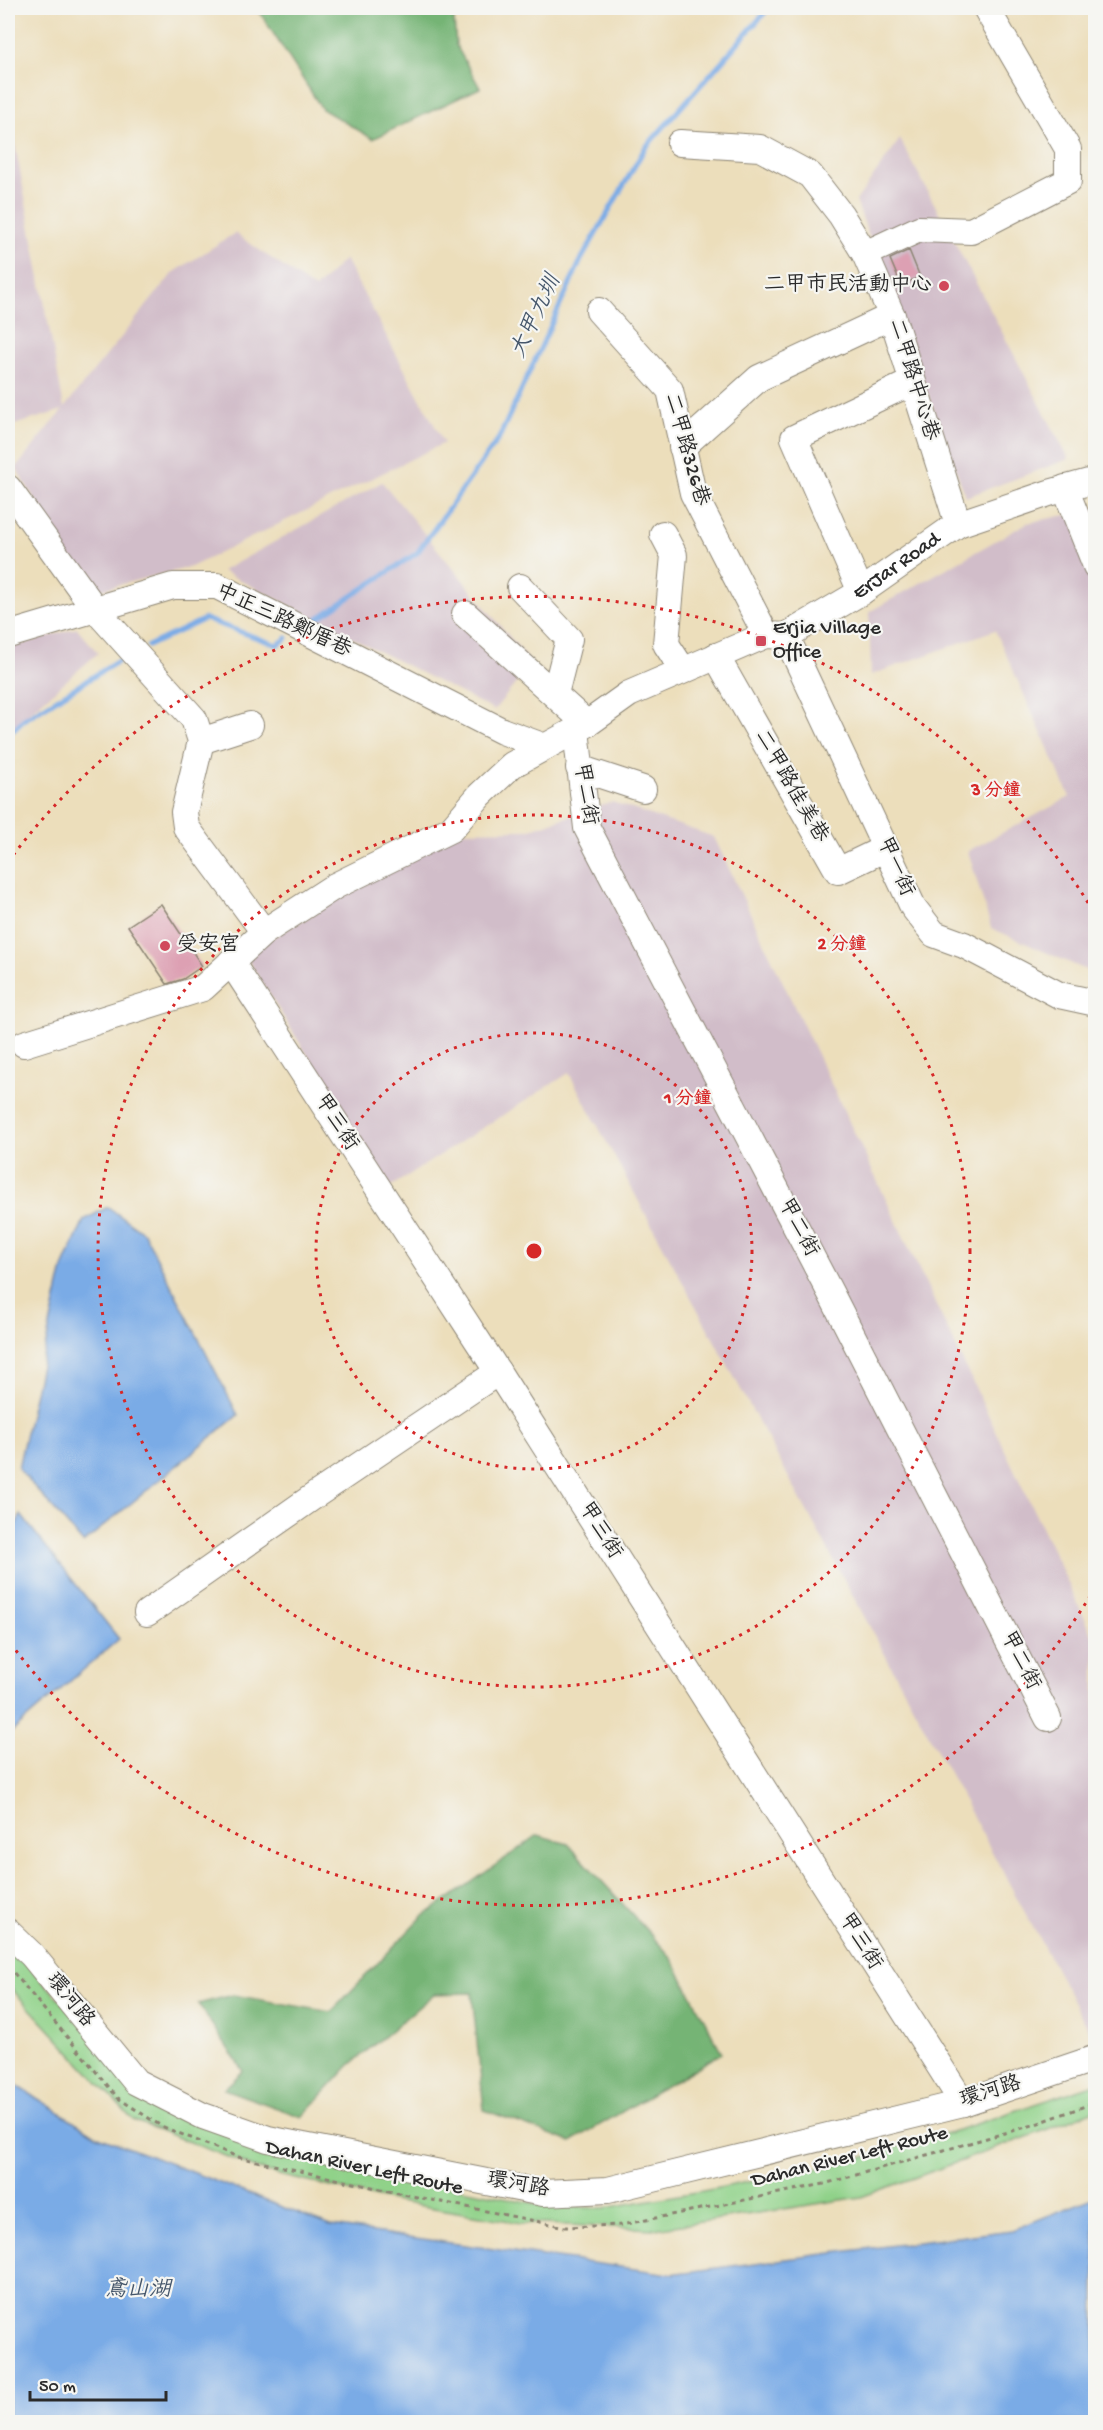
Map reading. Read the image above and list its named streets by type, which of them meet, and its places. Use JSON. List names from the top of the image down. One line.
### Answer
{"streets":{"street":["二甲路中心巷","二甲路326巷","ErJar Road","中正三路鄭厝巷","二甲路佳美巷","甲二街","甲一街","甲三街","環河路"],"path":["Dahan River Left Route"]},"crossings":[["二甲路中心巷","ErJar Road"],["二甲路326巷","ErJar Road"],["二甲路326巷","甲一街"],["ErJar Road","二甲路佳美巷"],["ErJar Road","甲二街"],["ErJar Road","甲一街"],["二甲路佳美巷","甲一街"],["甲三街","環河路"]],"water":["大甲九圳","鳶山湖"],"places":{"other":["二甲市民活動中心","受安宮"],"transit":["Erjia Village Office"]},"scale_bar":"50 m","rings":["3 分鐘","2 分鐘","1 分鐘"]}
